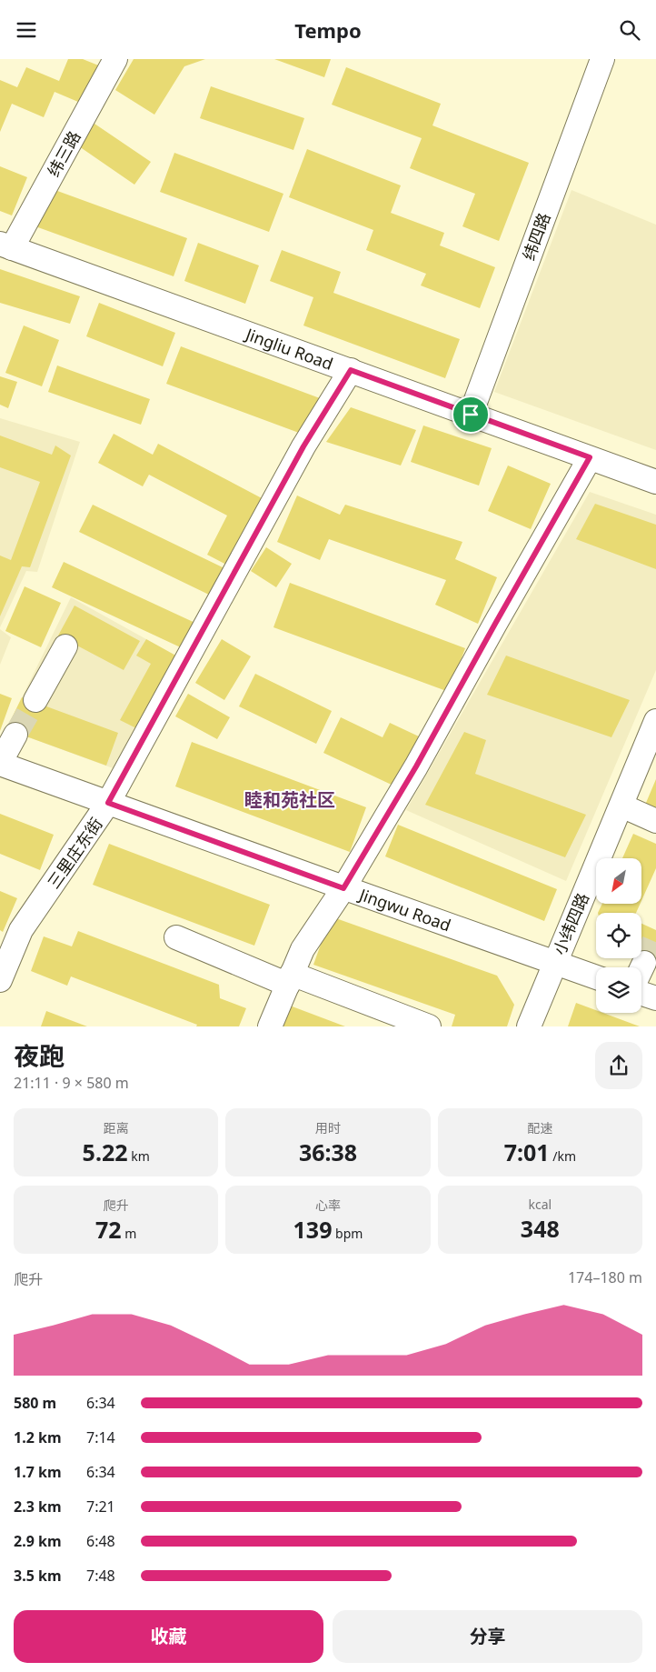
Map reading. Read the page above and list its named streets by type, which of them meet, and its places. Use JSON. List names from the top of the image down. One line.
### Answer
{"streets":{"street":["纬三路","纬四路","Jingliu Road","三里庄东街","Jingwu Road","小纬四路"]},"crossings":[["纬三路","Jingliu Road"],["纬四路","Jingliu Road"],["Jingliu Road","三里庄东街"],["三里庄东街","Jingwu Road"],["Jingwu Road","小纬四路"]],"districts":["睦和苑社区"],"north":"bottom left","page":{"header":"Tempo","heading":["夜跑","21:11 · 9 × 580 m"],"stats":[["距离","5.22 km"],["用时","36:38"],["配速","7:01 /km"],["爬升","72 m"],["心率","139 bpm"],["kcal","348"]],"chart":["爬升","174–180 m"],"list":[{"name":"580 m","note":"6:34"},{"name":"1.2 km","note":"7:14"},{"name":"1.7 km","note":"6:34"},{"name":"2.3 km","note":"7:21"},{"name":"2.9 km","note":"6:48"},{"name":"3.5 km","note":"7:48"}],"buttons":["收藏","分享"]}}
